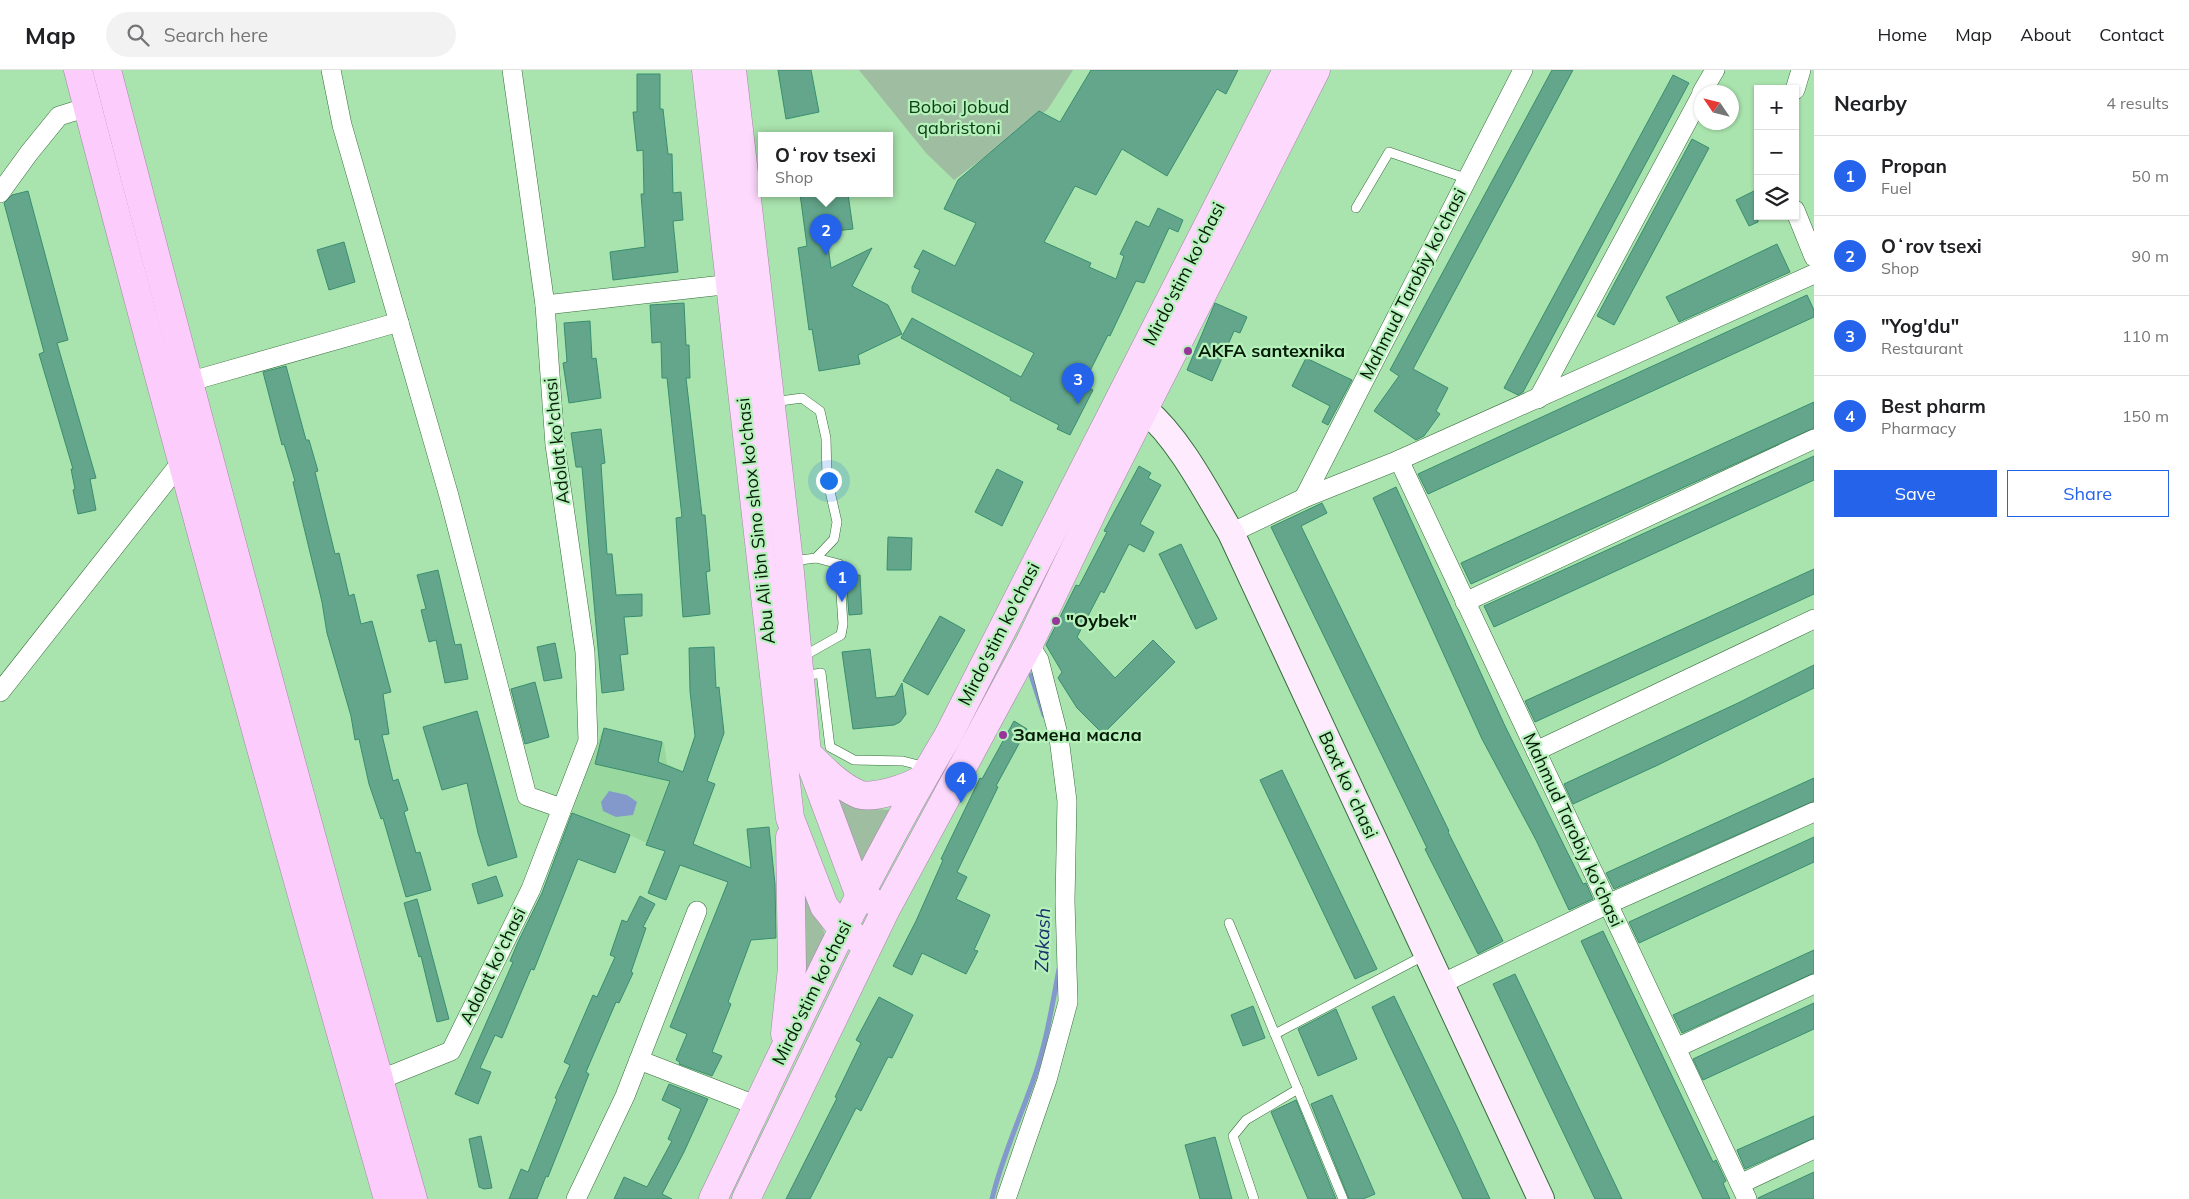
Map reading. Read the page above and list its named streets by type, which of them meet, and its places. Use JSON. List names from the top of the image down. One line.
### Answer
{"streets":{"main road":["Mirdo'stim ko'chasi","Abu Ali ibn Sino shox ko'chasi","Baxt koʻchasi"],"street":["Mahmud Tarobiy ko'chasi","Adolat ko'chasi"]},"crossings":[["Mirdo'stim ko'chasi","Abu Ali ibn Sino shox ko'chasi"],["Mirdo'stim ko'chasi","Baxt koʻchasi"]],"water":["Zakash"],"parks":["Boboi Jobud qabristoni"],"places":["AKFA santexnika","\"Oybek\"","Замена масла"],"north":"top left","page":{"header":"Map","search":"Search here","nav":["Home","Map","About","Contact"],"heading":["Nearby","4 results"],"map_buttons":["+","−"],"popup":["Oʻrov tsexi","Shop"],"list":[{"mark":"1","name":"Propan","note":"Fuel","value":"50 m"},{"mark":"2","name":"Oʻrov tsexi","note":"Shop","value":"90 m"},{"mark":"3","name":"\"Yog'du\"","note":"Restaurant","value":"110 m"},{"mark":"4","name":"Best pharm","note":"Pharmacy","value":"150 m"}],"pins":["2","3","1","4"],"buttons":["Save","Share"]}}
